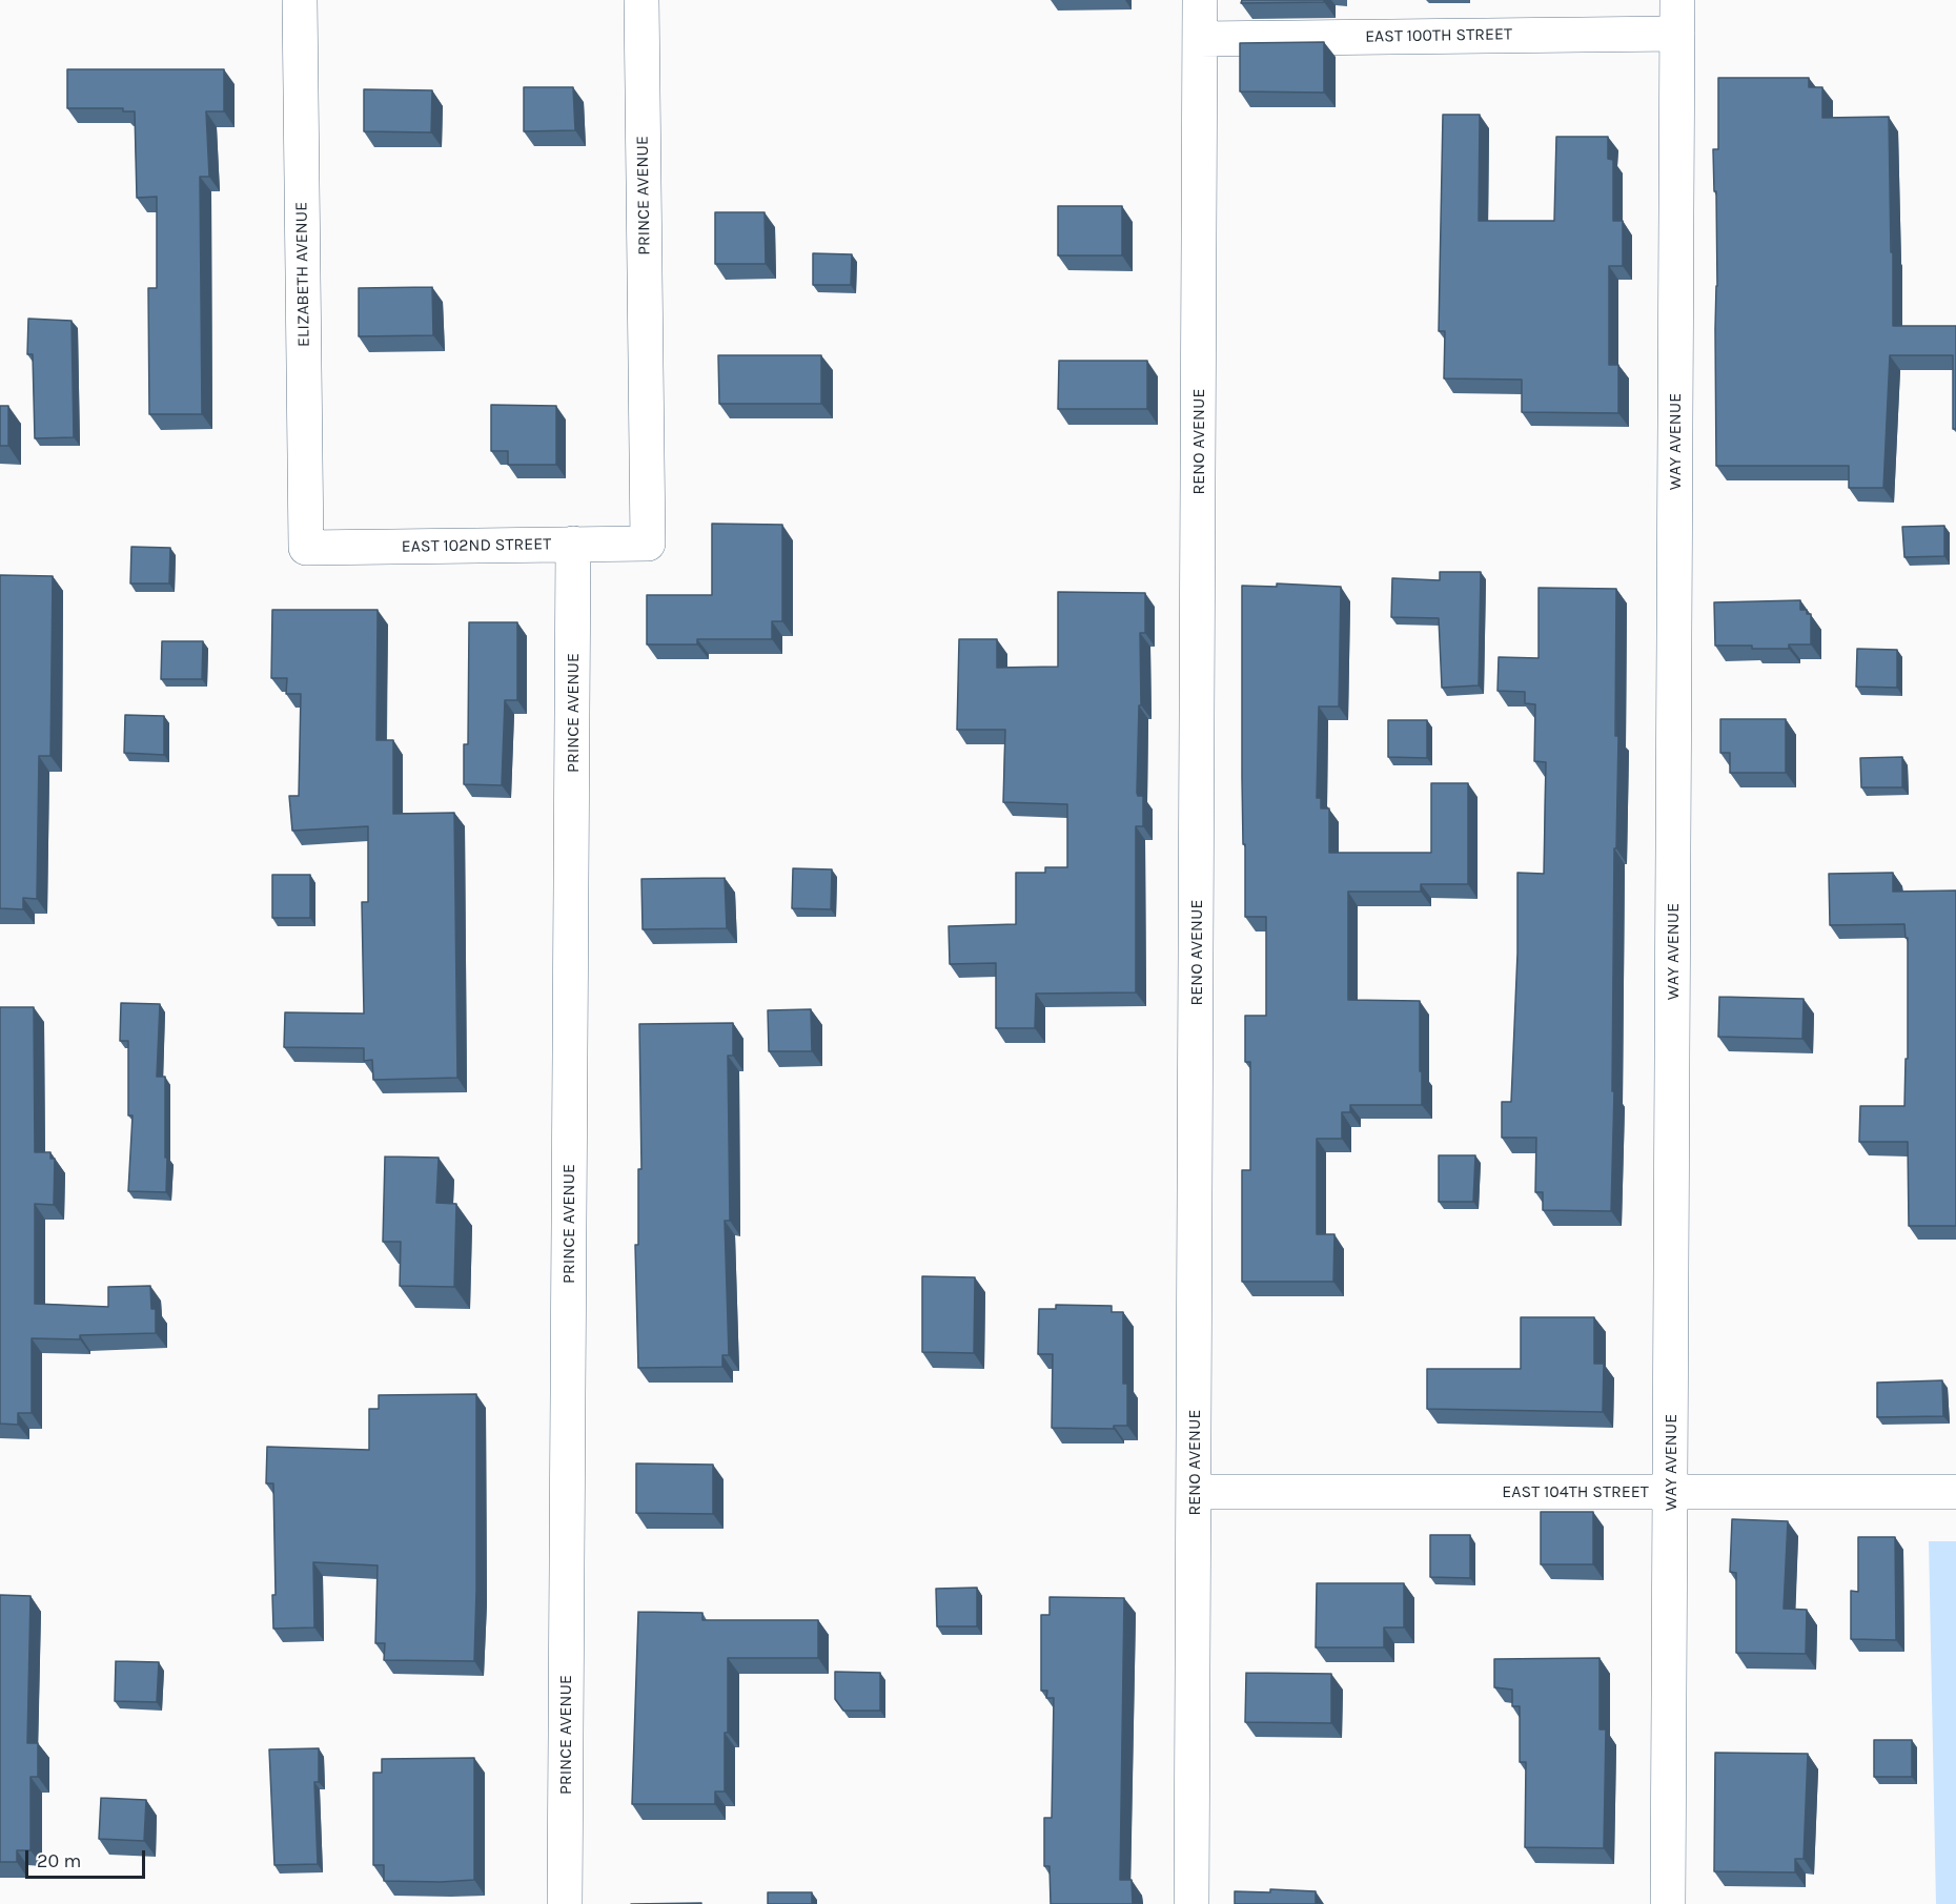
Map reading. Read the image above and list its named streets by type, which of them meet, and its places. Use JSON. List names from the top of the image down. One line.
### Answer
{"streets":{"street":["EAST 100TH STREET","PRINCE AVENUE","ELIZABETH AVENUE","RENO AVENUE","WAY AVENUE","EAST 102ND STREET","EAST 104TH STREET"]},"crossings":[["EAST 100TH STREET","RENO AVENUE"],["EAST 100TH STREET","WAY AVENUE"],["PRINCE AVENUE","EAST 102ND STREET"],["ELIZABETH AVENUE","EAST 102ND STREET"],["RENO AVENUE","EAST 104TH STREET"],["WAY AVENUE","EAST 104TH STREET"]],"scale_bar":"20 m"}
